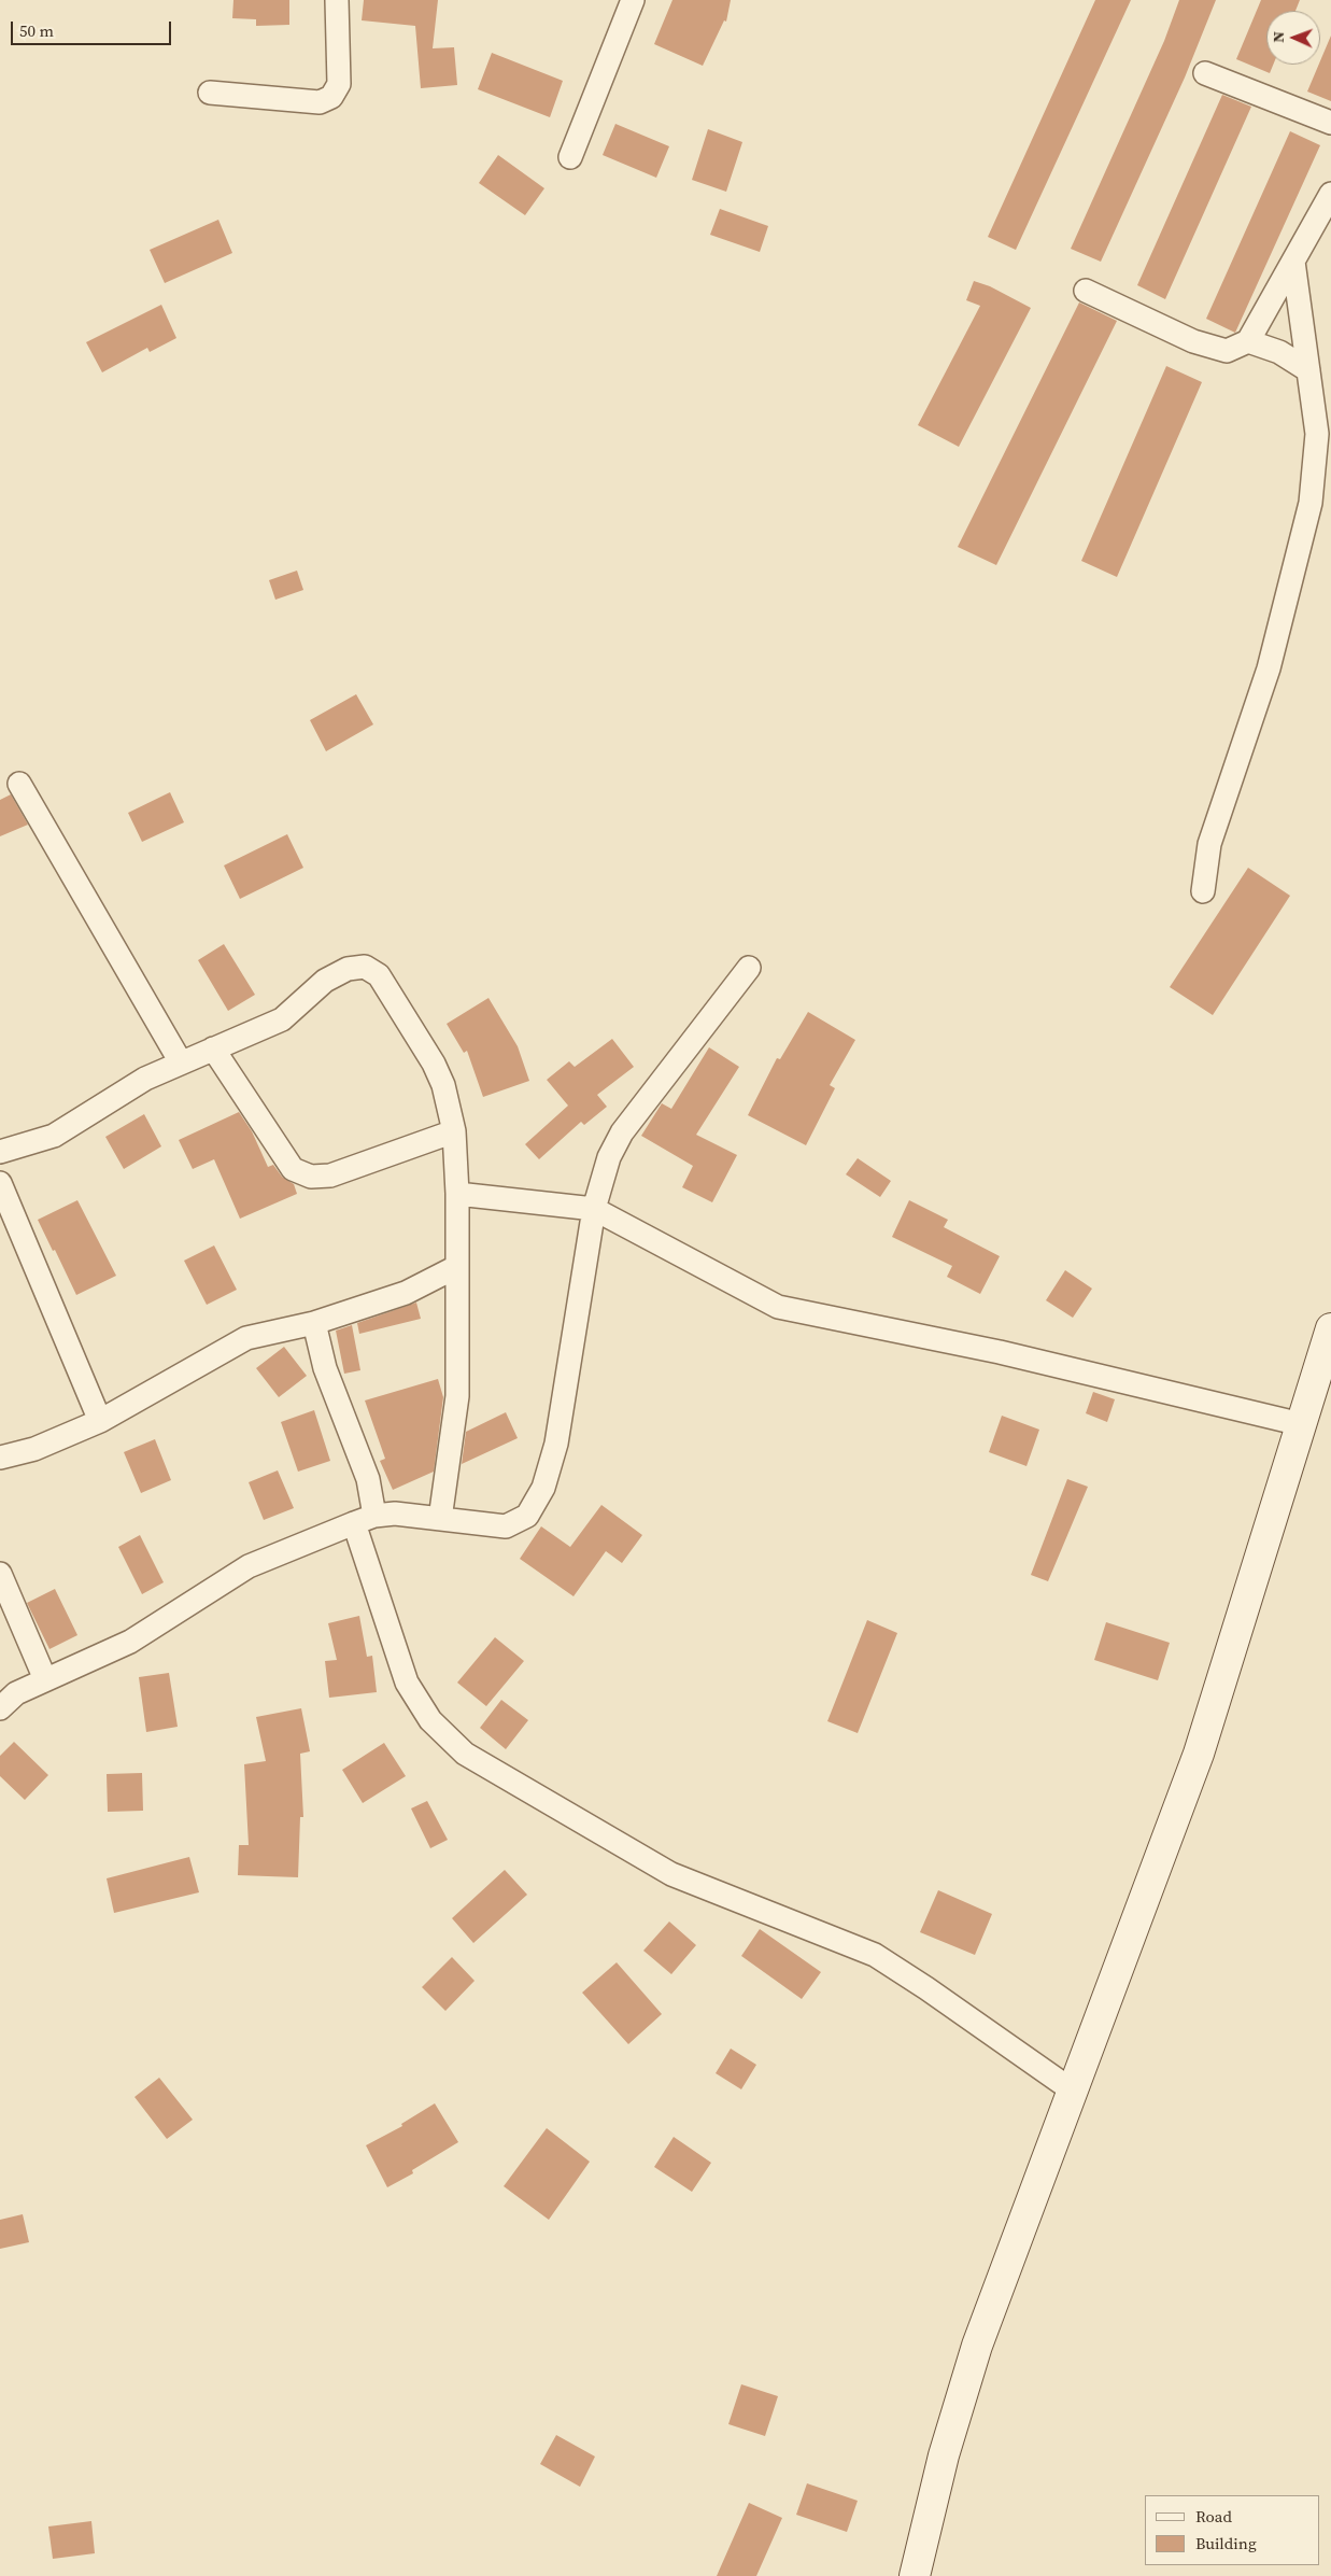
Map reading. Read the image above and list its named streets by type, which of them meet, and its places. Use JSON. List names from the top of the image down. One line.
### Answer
{"legend":["Road","Building"],"scale_bar":"50 m","north":"left"}
